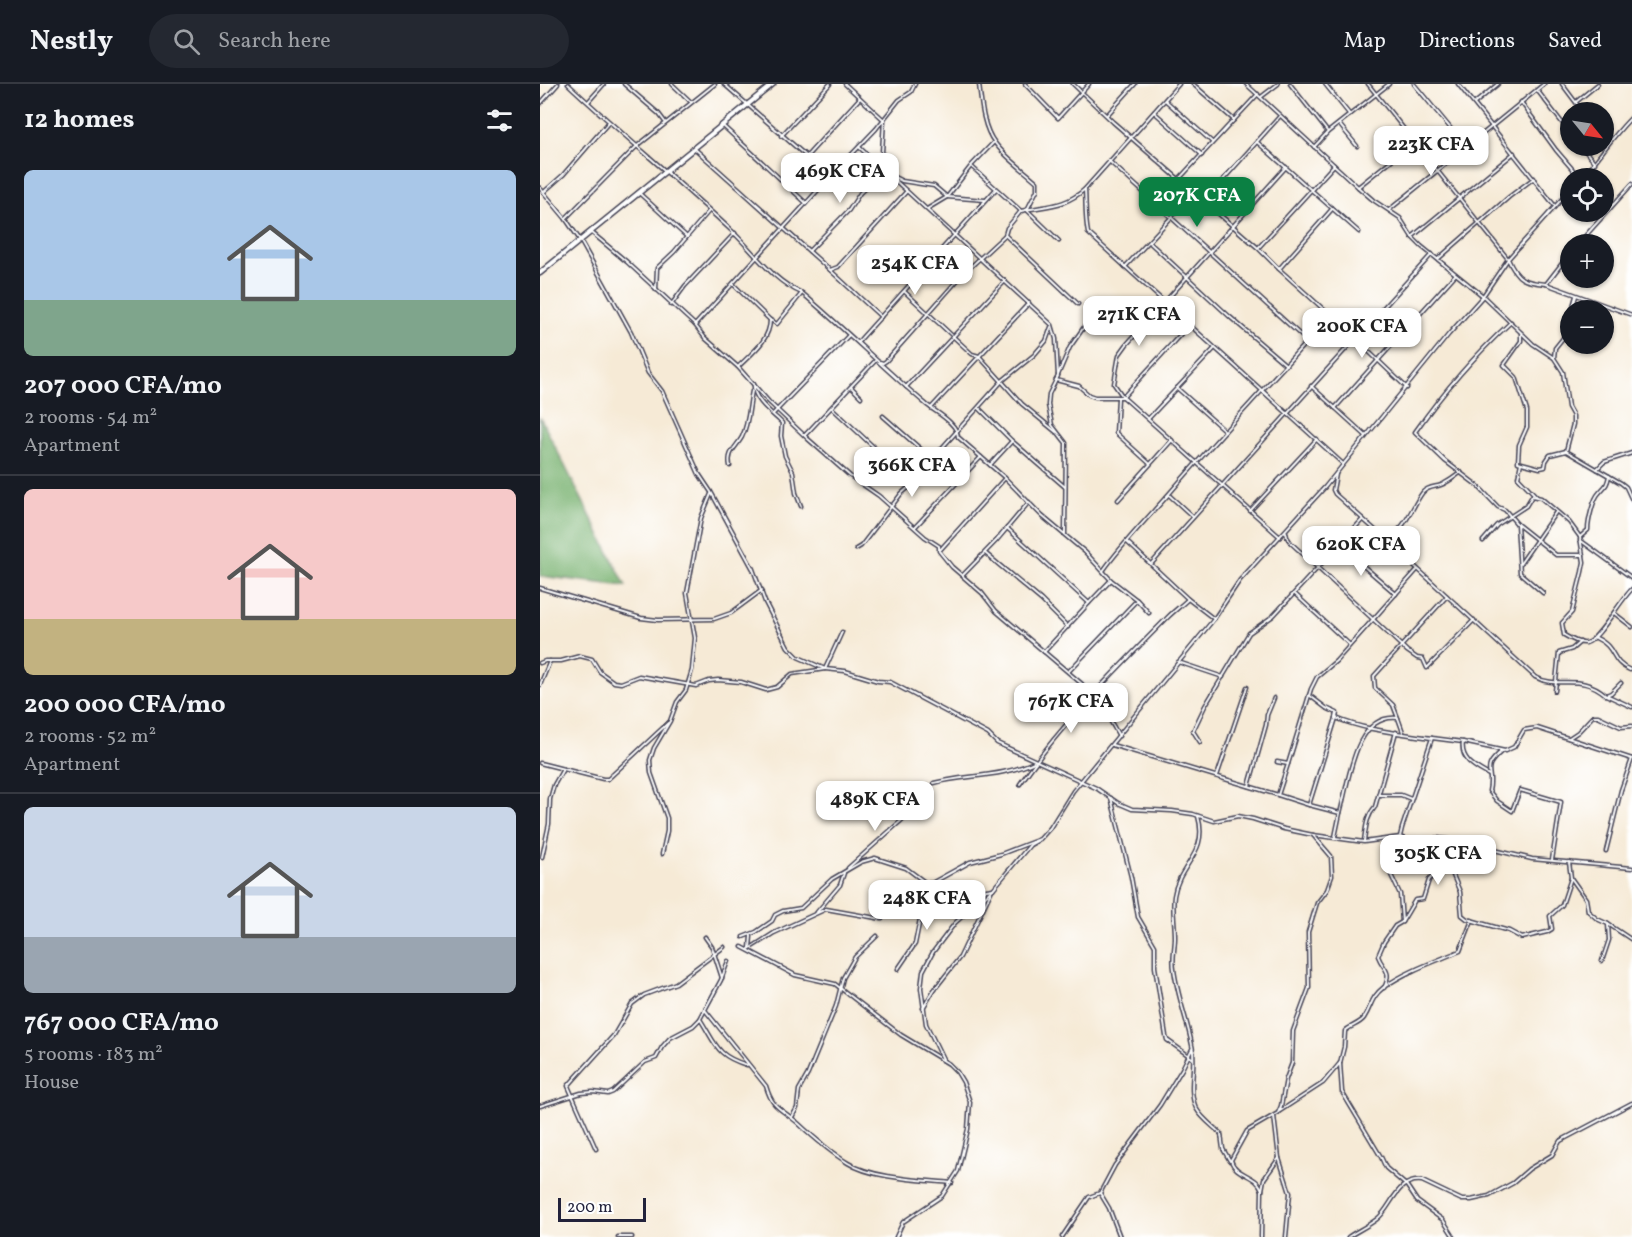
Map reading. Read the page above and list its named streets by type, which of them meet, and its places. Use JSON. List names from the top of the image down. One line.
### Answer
{"scale_bar":"200 m","north":"bottom right","page":{"header":"Nestly","search":"Search here","nav":["Map","Directions","Saved"],"heading":"12 homes","map_buttons":["+","−"],"price":["223K CFA","469K CFA","207K CFA","254K CFA","271K CFA","200K CFA","366K CFA","620K CFA","767K CFA","489K CFA","305K CFA","248K CFA"],"list":[{"name":"207 000 CFA/mo","note":"2 rooms · 54 m² · Apartment"},{"name":"200 000 CFA/mo","note":"2 rooms · 52 m² · Apartment"},{"name":"767 000 CFA/mo","note":"5 rooms · 183 m² · House"}],"scale":"200 m"}}
